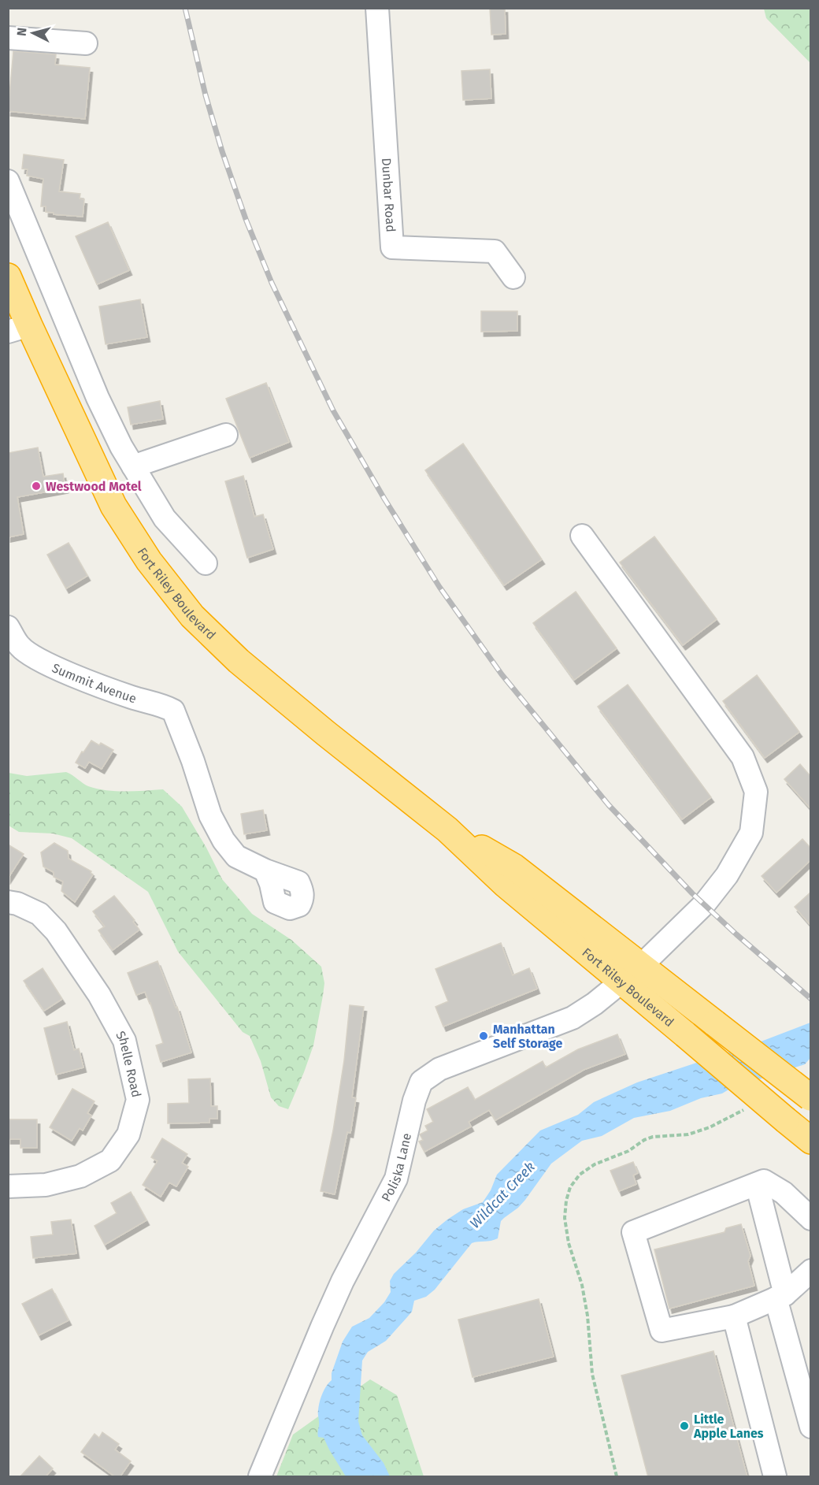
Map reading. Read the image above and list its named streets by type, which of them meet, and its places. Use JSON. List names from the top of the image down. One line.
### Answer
{"streets":{"highway":["Fort Riley Boulevard"],"street":["Dunbar Road","Summit Avenue","Shelle Road","Poliska Lane"]},"crossings":[["Fort Riley Boulevard","Poliska Lane"]],"water":["Wildcat Creek"],"places":["Westwood Motel","Manhattan Self Storage","Little Apple Lanes"],"north":"left"}
